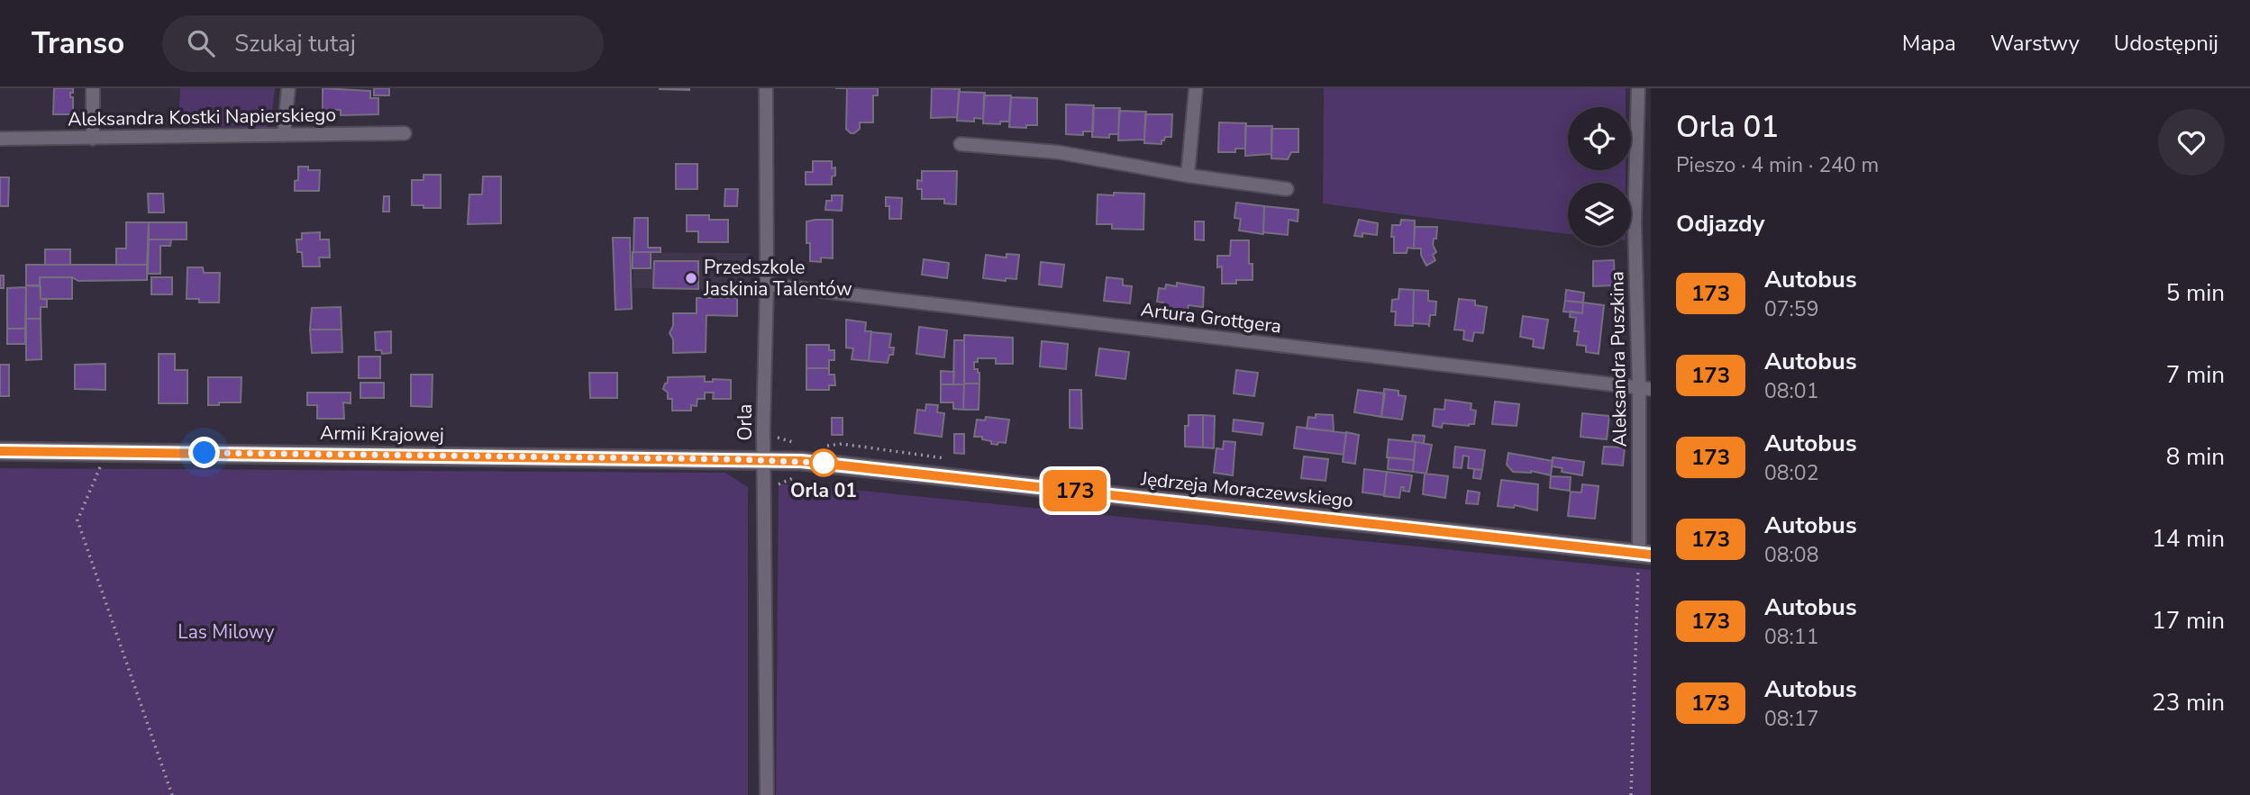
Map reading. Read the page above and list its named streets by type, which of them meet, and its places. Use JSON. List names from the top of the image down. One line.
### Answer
{"streets":{"street":["Aleksandra Kostki Napierskiego","Artura Grottgera","Aleksandra Puszkina","Orla","Armii Krajowej","Jędrzeja Moraczewskiego"]},"crossings":[["Artura Grottgera","Aleksandra Puszkina"],["Artura Grottgera","Orla"],["Aleksandra Puszkina","Jędrzeja Moraczewskiego"],["Orla","Armii Krajowej"],["Orla","Jędrzeja Moraczewskiego"],["Armii Krajowej","Jędrzeja Moraczewskiego"]],"parks":["Las Milowy"],"places":["Przedszkole Jaskinia Talentów","Orla 01"],"lines":["bus line 173"],"page":{"header":"Transo","search":"Szukaj tutaj","nav":["Mapa","Warstwy","Udostępnij"],"on_map":"173","heading":[["Orla 01","Pieszo · 4 min · 240 m"],"Odjazdy"],"list":[{"mark":"173","name":"Autobus","note":"07:59","value":"5 min"},{"mark":"173","name":"Autobus","note":"08:01","value":"7 min"},{"mark":"173","name":"Autobus","note":"08:02","value":"8 min"},{"mark":"173","name":"Autobus","note":"08:08","value":"14 min"},{"mark":"173","name":"Autobus","note":"08:11","value":"17 min"},{"mark":"173","name":"Autobus","note":"08:17","value":"23 min"}]}}
